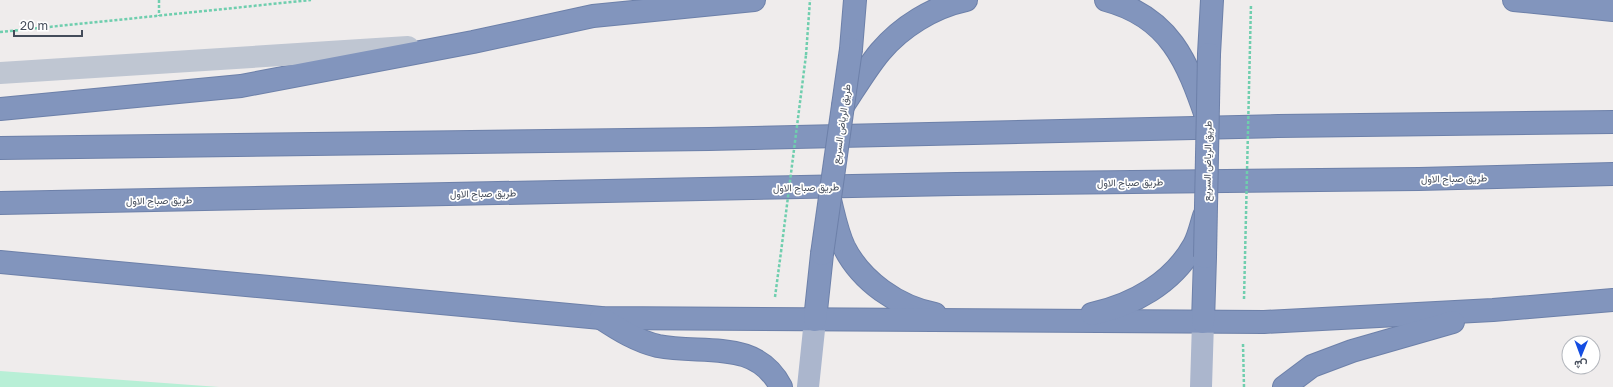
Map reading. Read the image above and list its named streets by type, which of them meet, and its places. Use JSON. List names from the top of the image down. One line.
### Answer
{"streets":{"highway":["طريق الرياض السريع","طريق صباح الاول"]},"scale_bar":"20 m","north":"bottom"}
